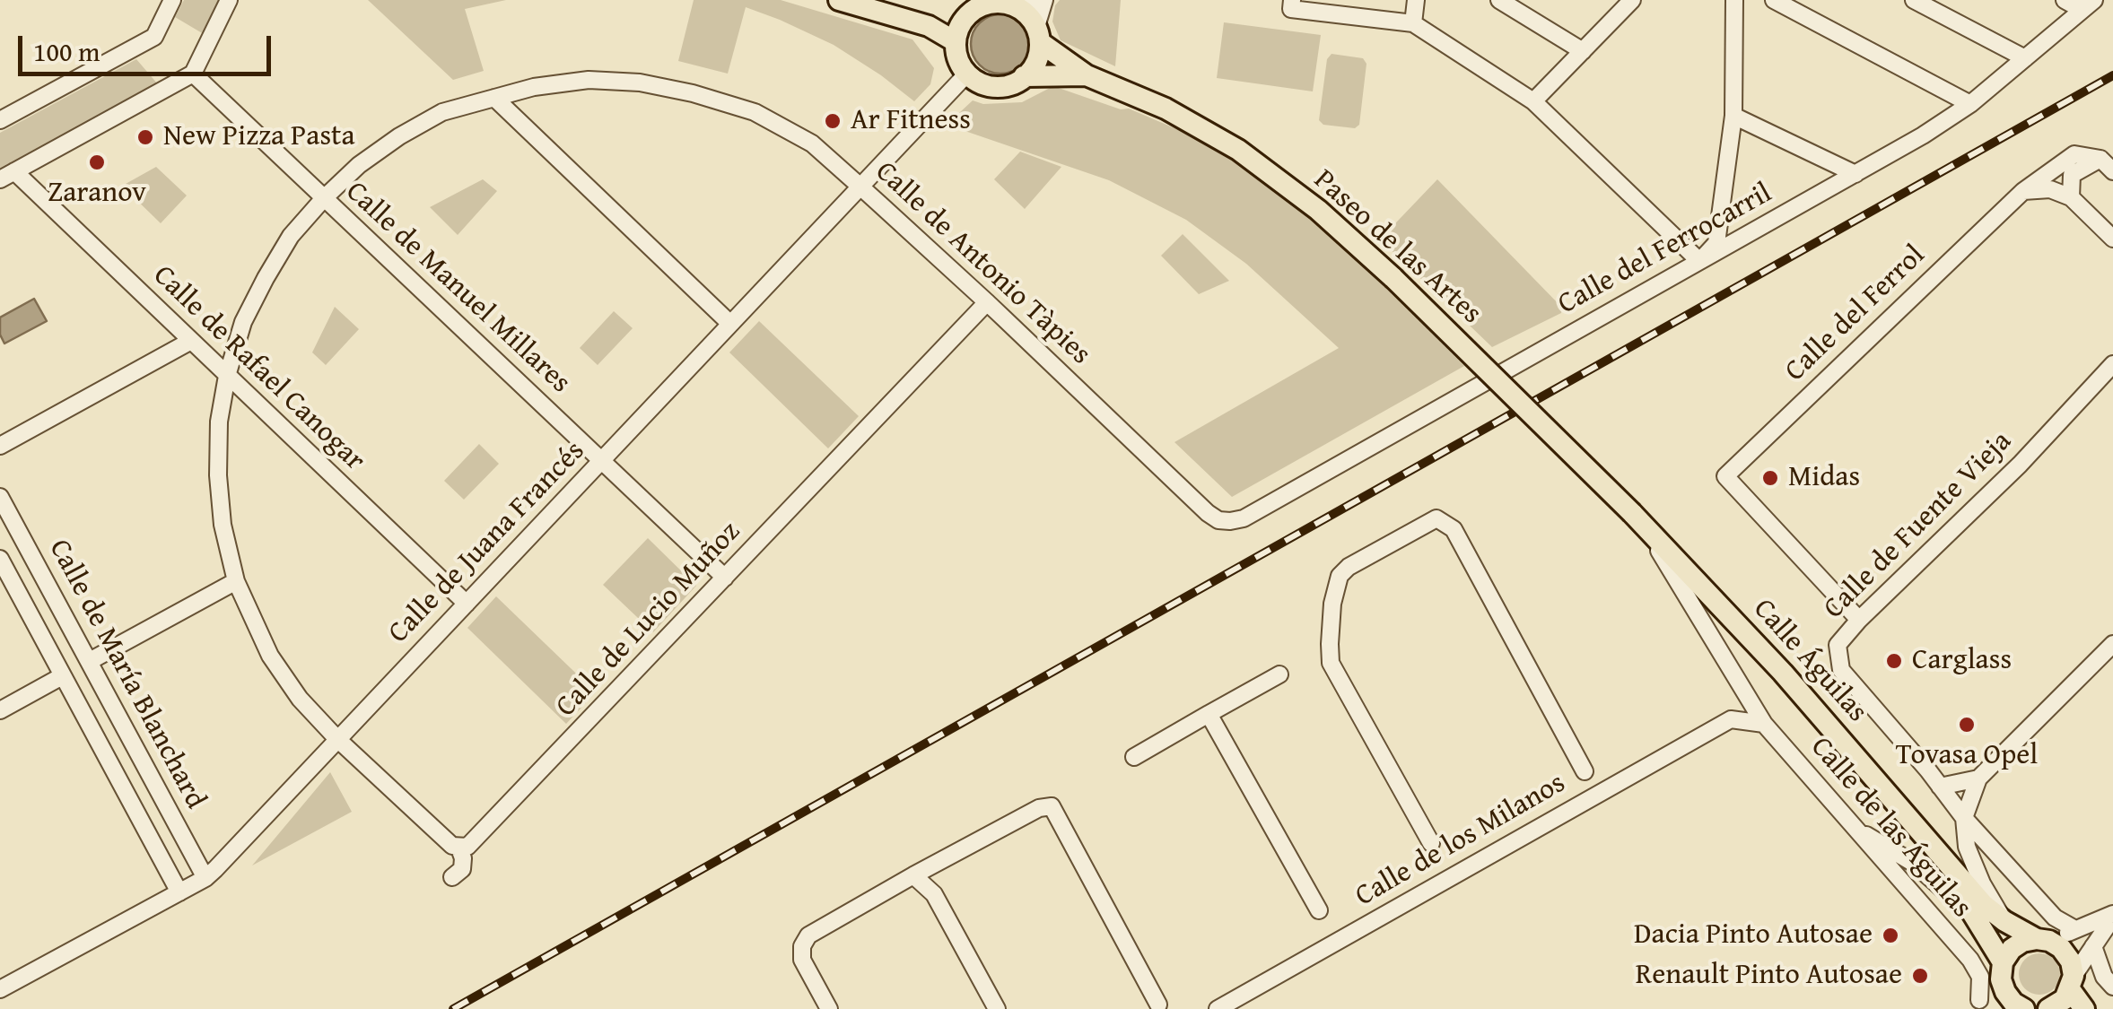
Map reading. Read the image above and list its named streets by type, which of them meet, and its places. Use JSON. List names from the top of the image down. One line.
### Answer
{"streets":{"main road":["Paseo de las Artes","Calle Águilas"],"street":["Calle del Ferrocarril","Calle de Antonio Tàpies","Calle de Manuel Millares","Calle del Ferrol","Calle de Rafael Canogar","Calle de Fuente Vieja","Calle de Juana Francés","Calle de Lucio Muñoz","Calle de María Blanchard","Calle de las Águilas","Calle de los Milanos"]},"crossings":[["Paseo de las Artes","Calle de Juana Francés"],["Paseo de las Artes","Calle Águilas"],["Paseo de las Artes","Calle de las Águilas"],["Calle del Ferrocarril","Calle de Antonio Tàpies"],["Calle de Antonio Tàpies","Calle de Manuel Millares"],["Calle de Antonio Tàpies","Calle de Rafael Canogar"],["Calle de Antonio Tàpies","Calle de Juana Francés"],["Calle de Antonio Tàpies","Calle de Lucio Muñoz"],["Calle de Manuel Millares","Calle de Juana Francés"],["Calle de Manuel Millares","Calle de Lucio Muñoz"],["Calle del Ferrol","Calle de Fuente Vieja"],["Calle de Rafael Canogar","Calle de Juana Francés"],["Calle de Juana Francés","Calle de María Blanchard"],["Calle Águilas","Calle de las Águilas"],["Calle de las Águilas","Calle de los Milanos"]],"places":["Ar Fitness","New Pizza Pasta","Zaranov","Midas","Carglass","Tovasa Opel","Dacia Pinto Autosae","Renault Pinto Autosae"],"scale_bar":"100 m"}
